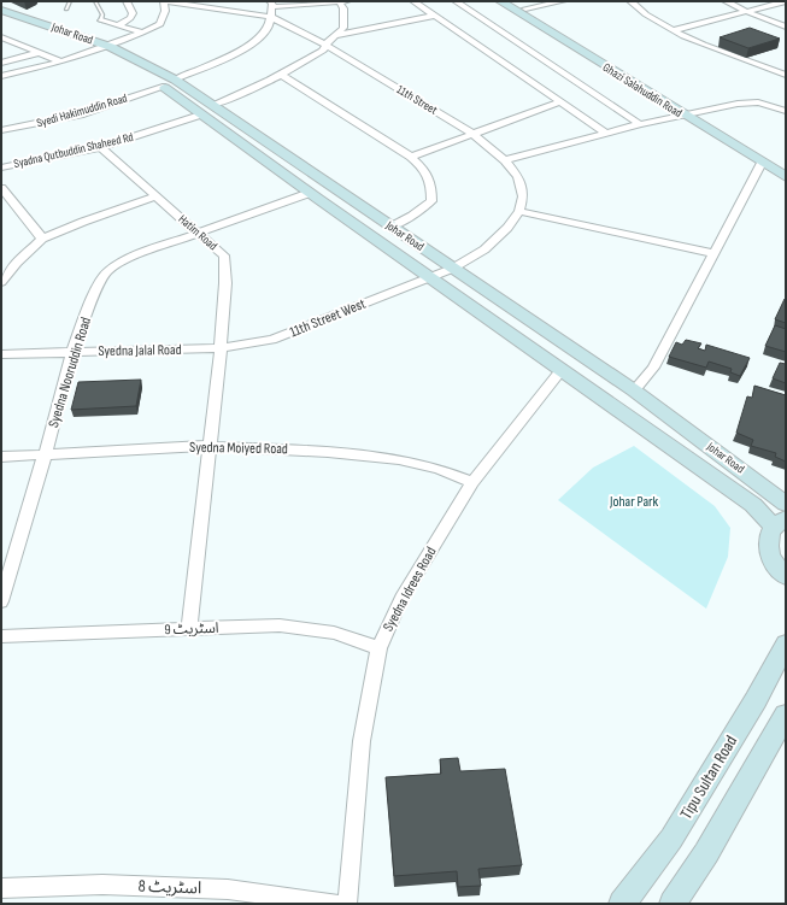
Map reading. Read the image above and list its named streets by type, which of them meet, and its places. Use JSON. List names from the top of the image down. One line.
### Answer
{"streets":{"street":["Johar Road","Ghazi Salahuddin Road","11th Street","Syedi Hakimuddin Road","Syadna Qutbuddin Shaheed Rd","Hatim Road","11th Street West","Syedna Jalal Road","Syedna Nooruddin Road","Syedna Moiyed Road","Syedna Idrees Road","اسٹریٹ 9","Tipu Sultan Road","اسٹریٹ 8"]},"crossings":[["Johar Road","Syedi Hakimuddin Road"],["Johar Road","Syadna Qutbuddin Shaheed Rd"],["Johar Road","11th Street West"],["Johar Road","Syedna Nooruddin Road"],["Johar Road","Syedna Idrees Road"],["11th Street","Syedi Hakimuddin Road"],["Syadna Qutbuddin Shaheed Rd","Hatim Road"],["Hatim Road","11th Street West"],["Hatim Road","Syedna Jalal Road"],["Hatim Road","Syedna Nooruddin Road"],["11th Street West","Syedna Jalal Road"],["Syedna Jalal Road","Syedna Nooruddin Road"],["Syedna Nooruddin Road","Syedna Moiyed Road"],["Syedna Moiyed Road","Syedna Idrees Road"],["Syedna Idrees Road","اسٹریٹ 9"]],"parks":["Johar Park"]}
